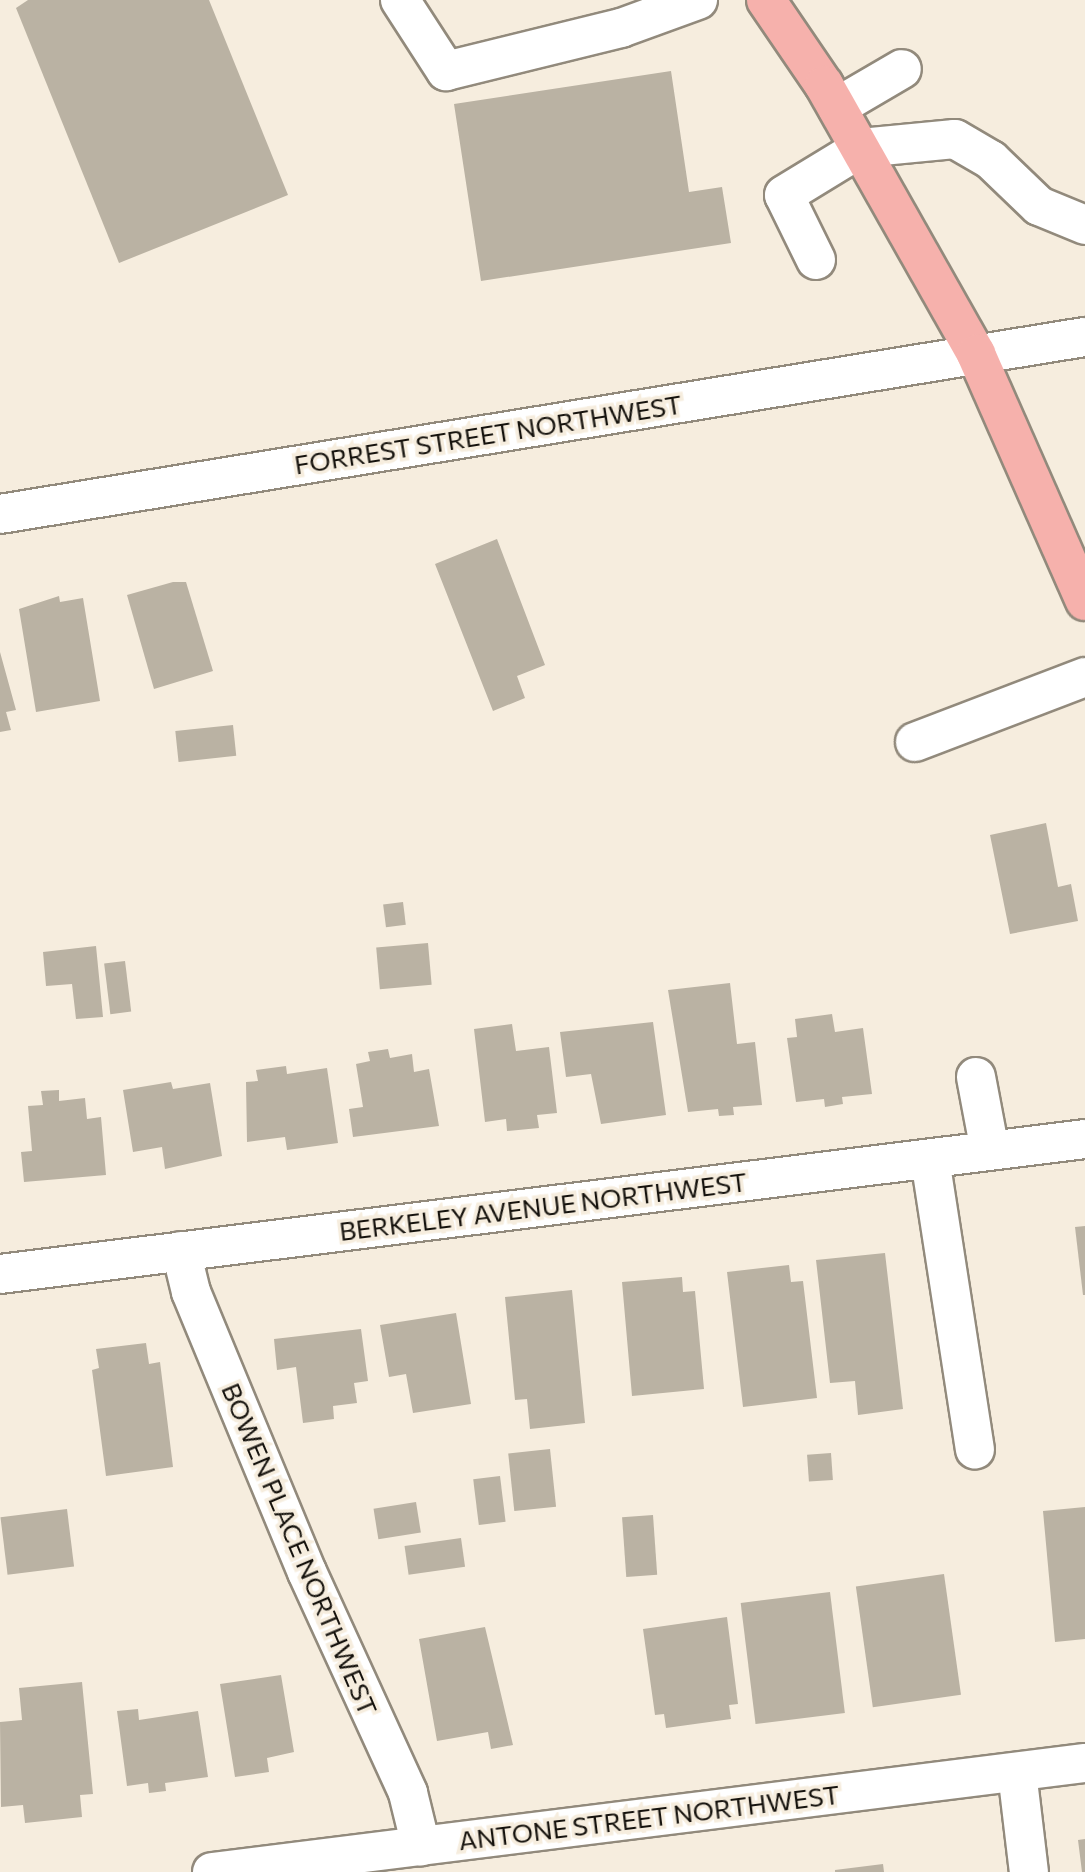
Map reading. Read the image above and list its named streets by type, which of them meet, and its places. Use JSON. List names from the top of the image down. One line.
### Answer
{"streets":{"street":["FORREST STREET NORTHWEST","BERKELEY AVENUE NORTHWEST","BOWEN PLACE NORTHWEST","ANTONE STREET NORTHWEST"]},"crossings":[["BERKELEY AVENUE NORTHWEST","BOWEN PLACE NORTHWEST"],["BOWEN PLACE NORTHWEST","ANTONE STREET NORTHWEST"]]}
